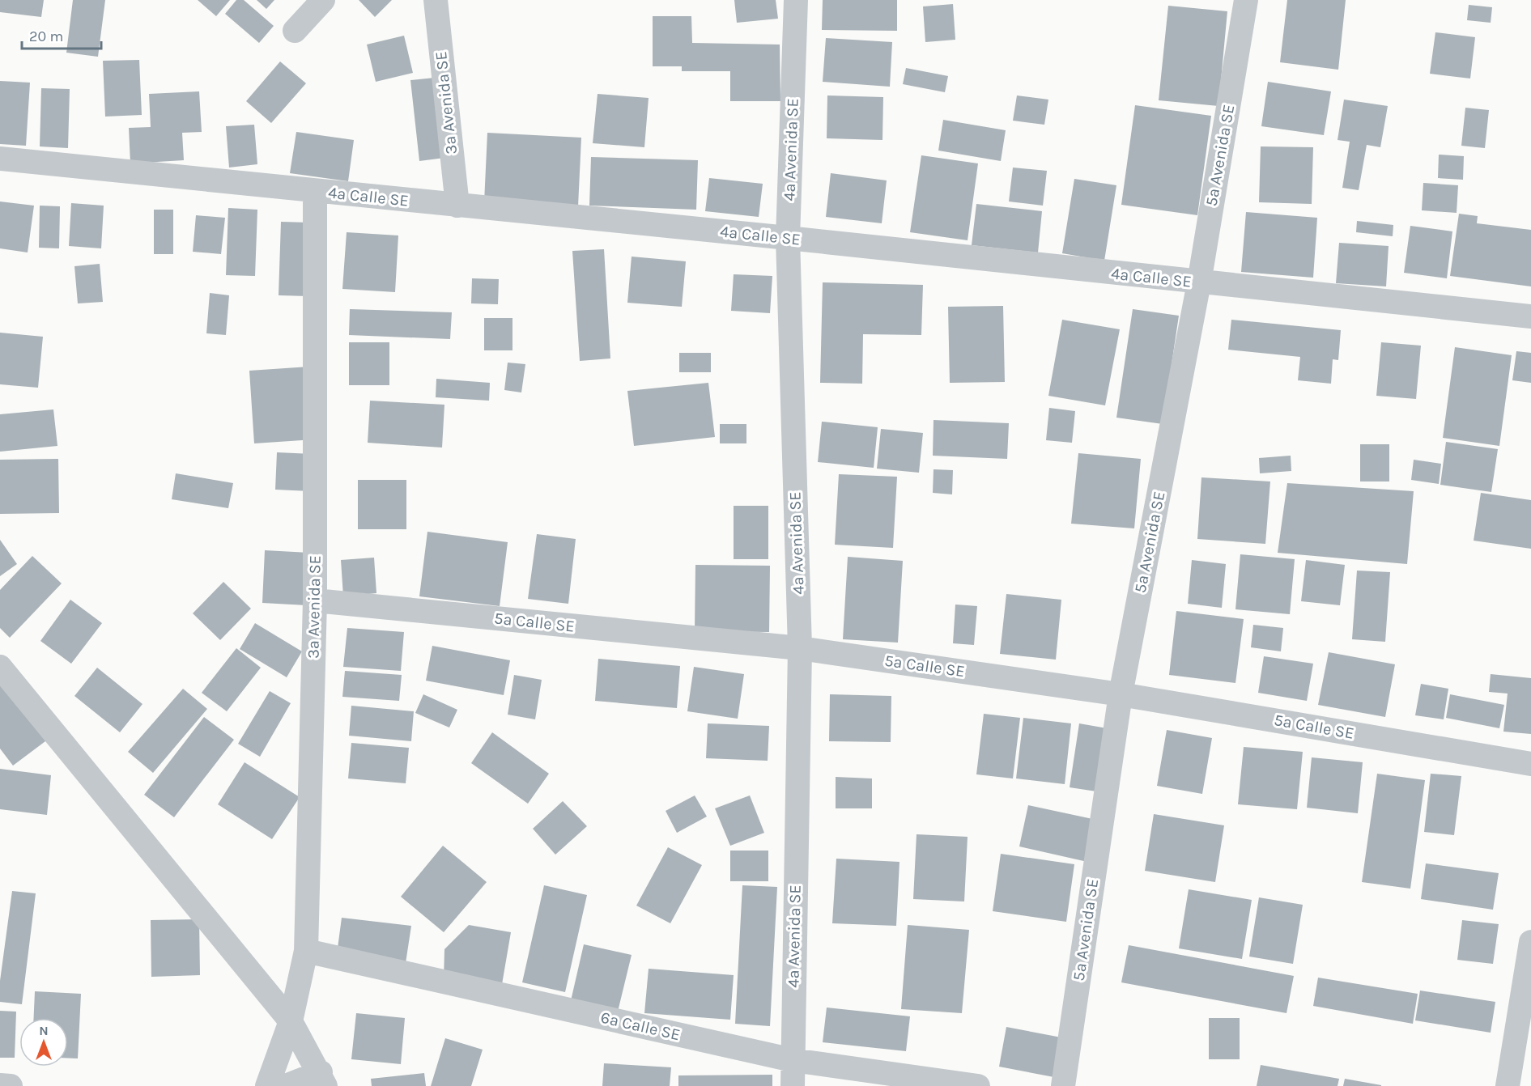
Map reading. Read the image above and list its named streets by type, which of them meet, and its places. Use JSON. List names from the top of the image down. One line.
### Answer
{"streets":{"street":["3a Avenida SE","4a Avenida SE","5a Avenida SE","4a Calle SE","5a Calle SE","6a Calle SE"]},"crossings":[["3a Avenida SE","4a Calle SE"],["3a Avenida SE","5a Calle SE"],["3a Avenida SE","6a Calle SE"],["4a Avenida SE","4a Calle SE"],["4a Avenida SE","5a Calle SE"],["4a Avenida SE","6a Calle SE"],["5a Avenida SE","4a Calle SE"],["5a Avenida SE","5a Calle SE"]],"scale_bar":"20 m","north":"top"}
